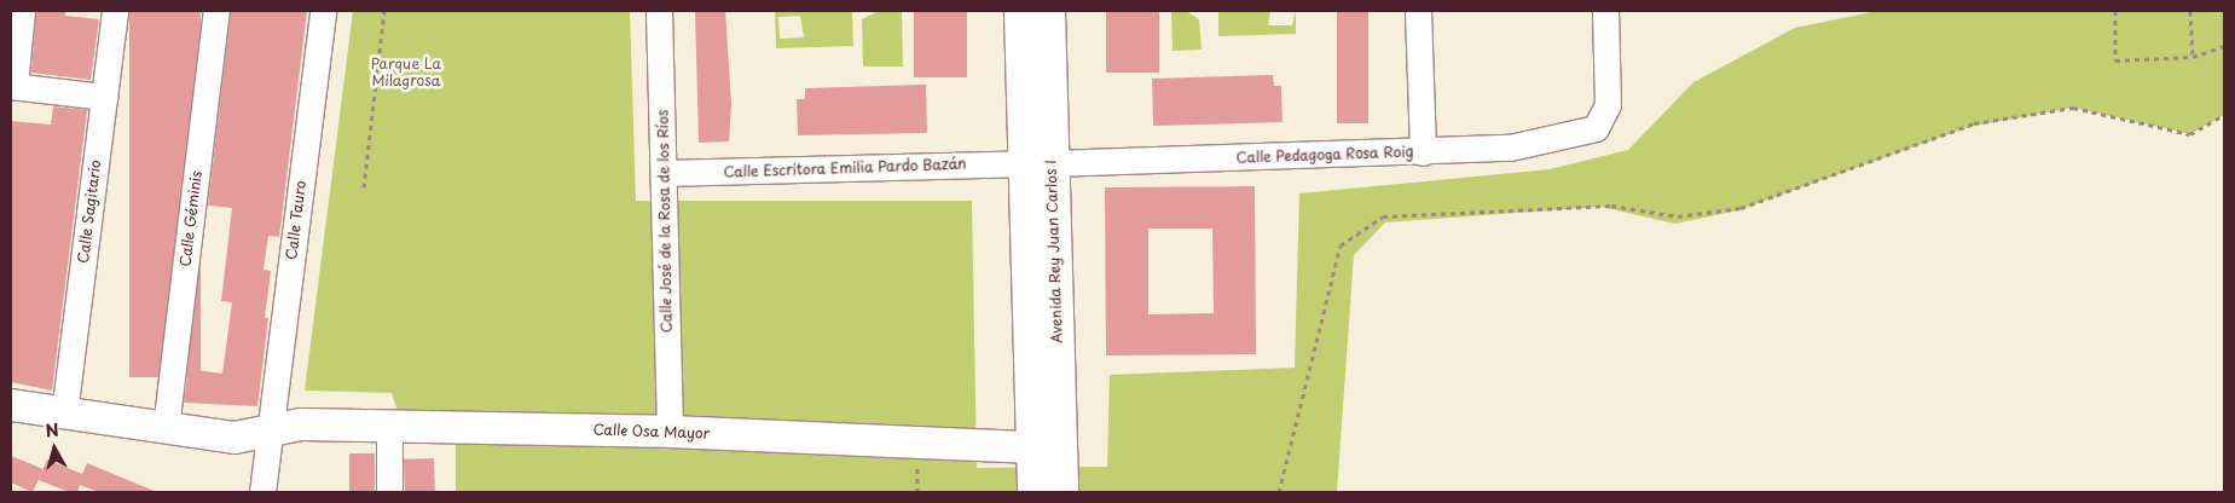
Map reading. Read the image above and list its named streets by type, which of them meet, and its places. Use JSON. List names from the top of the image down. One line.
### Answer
{"streets":{"main road":["Avenida Rey Juan Carlos I"],"street":["Calle Pedagoga Rosa Roig","Calle Escritora Emilia Pardo Bazán","Calle Sagitario","Calle Géminis","Calle Tauro","Calle José de la Rosa de los Ríos","Calle Osa Mayor"]},"crossings":[["Calle Pedagoga Rosa Roig","Calle Escritora Emilia Pardo Bazán"],["Calle Pedagoga Rosa Roig","Avenida Rey Juan Carlos I"],["Calle Escritora Emilia Pardo Bazán","Calle José de la Rosa de los Ríos"],["Calle Escritora Emilia Pardo Bazán","Avenida Rey Juan Carlos I"],["Calle Sagitario","Calle Osa Mayor"],["Calle Géminis","Calle Osa Mayor"],["Calle Tauro","Calle Osa Mayor"],["Calle José de la Rosa de los Ríos","Calle Osa Mayor"],["Avenida Rey Juan Carlos I","Calle Osa Mayor"]],"parks":["Parque La Milagrosa"],"north":"top"}
